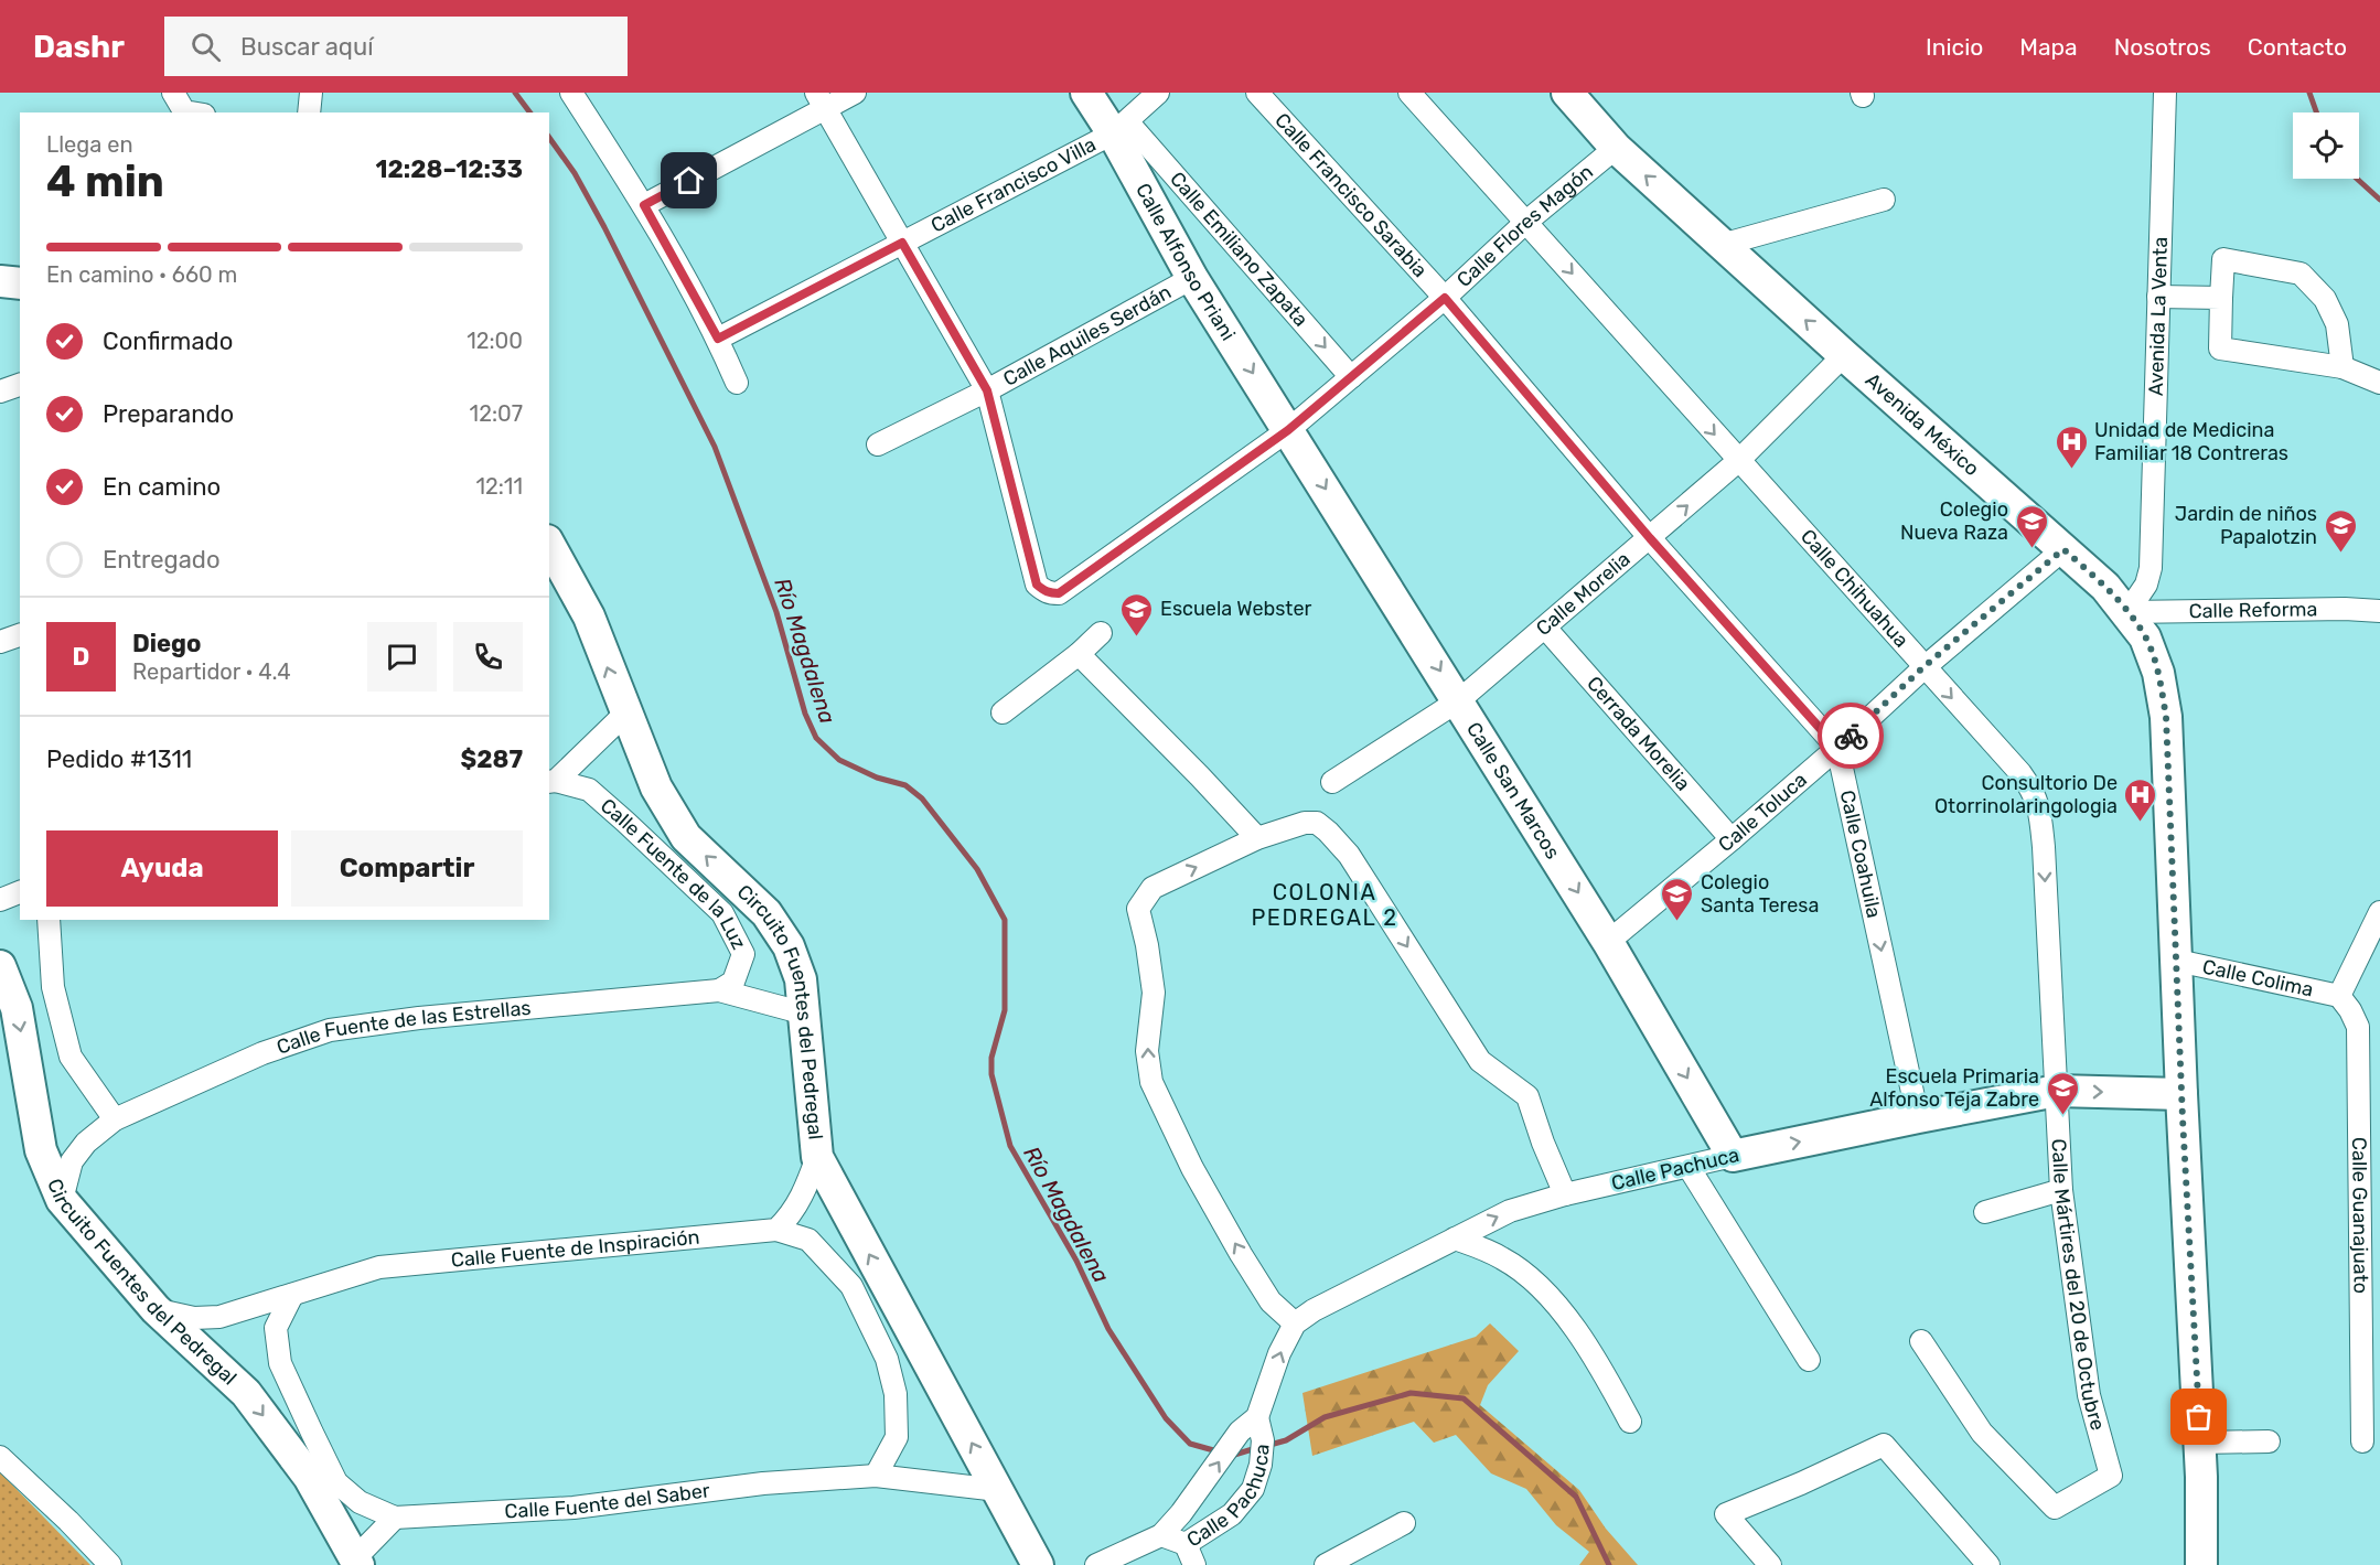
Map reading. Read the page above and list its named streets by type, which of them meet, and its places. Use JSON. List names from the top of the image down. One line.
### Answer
{"streets":{"street":["Calle Francisco Villa","Calle Francisco Sarabia","Calle Flores Magón","Calle Emiliano Zapata","Calle Alfonso Priani","Avenida La Venta","Calle Aquiles Serdán","Avenida México","Calle Chihuahua","Calle Morelia","Calle Reforma","Cerrada Morelia","Calle San Marcos","Calle Toluca","Calle Coahuila","Calle Fuente de la Luz","Calle Colima","Circuito Fuentes del Pedregal","Calle Fuente de las Estrellas","Calle Pachuca","Calle Guanajuato","Calle Fuente de Inspiración","Calle Mártires del 20 de Octubre","Calle Fuente del Saber"]},"crossings":[["Calle Francisco Villa","Calle Emiliano Zapata"],["Calle Francisco Villa","Calle Alfonso Priani"],["Calle Francisco Sarabia","Calle Flores Magón"],["Calle Francisco Sarabia","Calle Coahuila"],["Calle Flores Magón","Calle Emiliano Zapata"],["Calle Flores Magón","Calle Alfonso Priani"],["Calle Flores Magón","Calle Aquiles Serdán"],["Calle Flores Magón","Avenida México"],["Calle Flores Magón","Calle Chihuahua"],["Calle Flores Magón","Calle San Marcos"],["Calle Flores Magón","Calle Coahuila"],["Calle Emiliano Zapata","Calle Alfonso Priani"],["Calle Alfonso Priani","Calle Aquiles Serdán"],["Calle Alfonso Priani","Calle San Marcos"],["Avenida La Venta","Avenida México"],["Avenida La Venta","Calle Reforma"],["Avenida México","Calle Morelia"],["Avenida México","Calle Reforma"],["Avenida México","Calle Toluca"],["Avenida México","Calle Colima"],["Avenida México","Calle Pachuca"],["Calle Chihuahua","Calle Morelia"],["Calle Chihuahua","Calle Toluca"],["Calle Chihuahua","Calle Pachuca"],["Calle Chihuahua","Calle Mártires del 20 de Octubre"],["Calle Morelia","Cerrada Morelia"],["Calle Morelia","Calle San Marcos"],["Calle Morelia","Calle Coahuila"],["Cerrada Morelia","Calle Toluca"],["Calle San Marcos","Calle Toluca"],["Calle San Marcos","Calle Pachuca"],["Calle Toluca","Calle Coahuila"],["Calle Coahuila","Calle Pachuca"],["Calle Fuente de la Luz","Circuito Fuentes del Pedregal"],["Calle Fuente de la Luz","Calle Fuente de las Estrellas"],["Calle Colima","Calle Guanajuato"],["Circuito Fuentes del Pedregal","Calle Fuente de las Estrellas"],["Circuito Fuentes del Pedregal","Calle Fuente de Inspiración"],["Circuito Fuentes del Pedregal","Calle Fuente del Saber"],["Calle Pachuca","Calle Mártires del 20 de Octubre"]],"one_way":["Calle Emiliano Zapata","Calle Alfonso Priani","Calle Chihuahua","Calle Coahuila","Calle Pachuca"],"districts":["COLONIA PEDREGAL 2"],"water":["Río Magdalena"],"places":{"hospital":["Unidad de Medicina Familiar 18 Contreras","Consultorio De Otorrinolaringologia"],"school or university":["Colegio Nueva Raza","Jardin de niños Papalotzin","Escuela Webster","Colegio Santa Teresa","Escuela Primaria Alfonso Teja Zabre"]},"page":{"header":"Dashr","search":"Buscar aquí","nav":["Inicio","Mapa","Nosotros","Contacto"],"heading":["4 min","Llega en","12:28–12:33"],"panel":["Diego","Repartidor · 4.4","Pedido #1311","$287"],"bar":"En camino · 660 m","list":[["Confirmado","12:00"],["Preparando","12:07"],["En camino","12:11"],"Entregado"],"round":"D","buttons":["Ayuda","Compartir"]}}
